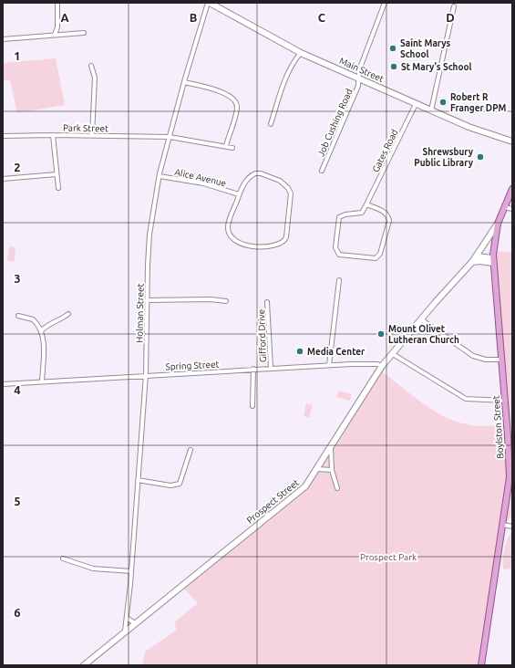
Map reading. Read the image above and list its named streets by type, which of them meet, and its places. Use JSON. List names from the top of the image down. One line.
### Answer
{"streets":{"main road":["Boylston Street"],"street":["Main Street","Job Cushing Road","Park Street","Gates Road","Alice Avenue","Holman Street","Gifford Drive","Spring Street","Prospect Street"]},"crossings":[["Main Street","Job Cushing Road"],["Main Street","Gates Road"],["Main Street","Holman Street"],["Park Street","Holman Street"],["Alice Avenue","Holman Street"],["Holman Street","Spring Street"],["Holman Street","Prospect Street"],["Gifford Drive","Spring Street"],["Spring Street","Prospect Street"],["Boylston Street","Prospect Street"]],"parks":["Prospect Park"],"places":["Saint Marys School","St Mary's School","Robert R Franger DPM","Shrewsbury Public Library","Mount Olivet Lutheran Church","Media Center"],"grid":{"columns":["A","B","C","D"],"rows":["1","2","3","4","5","6"]}}
